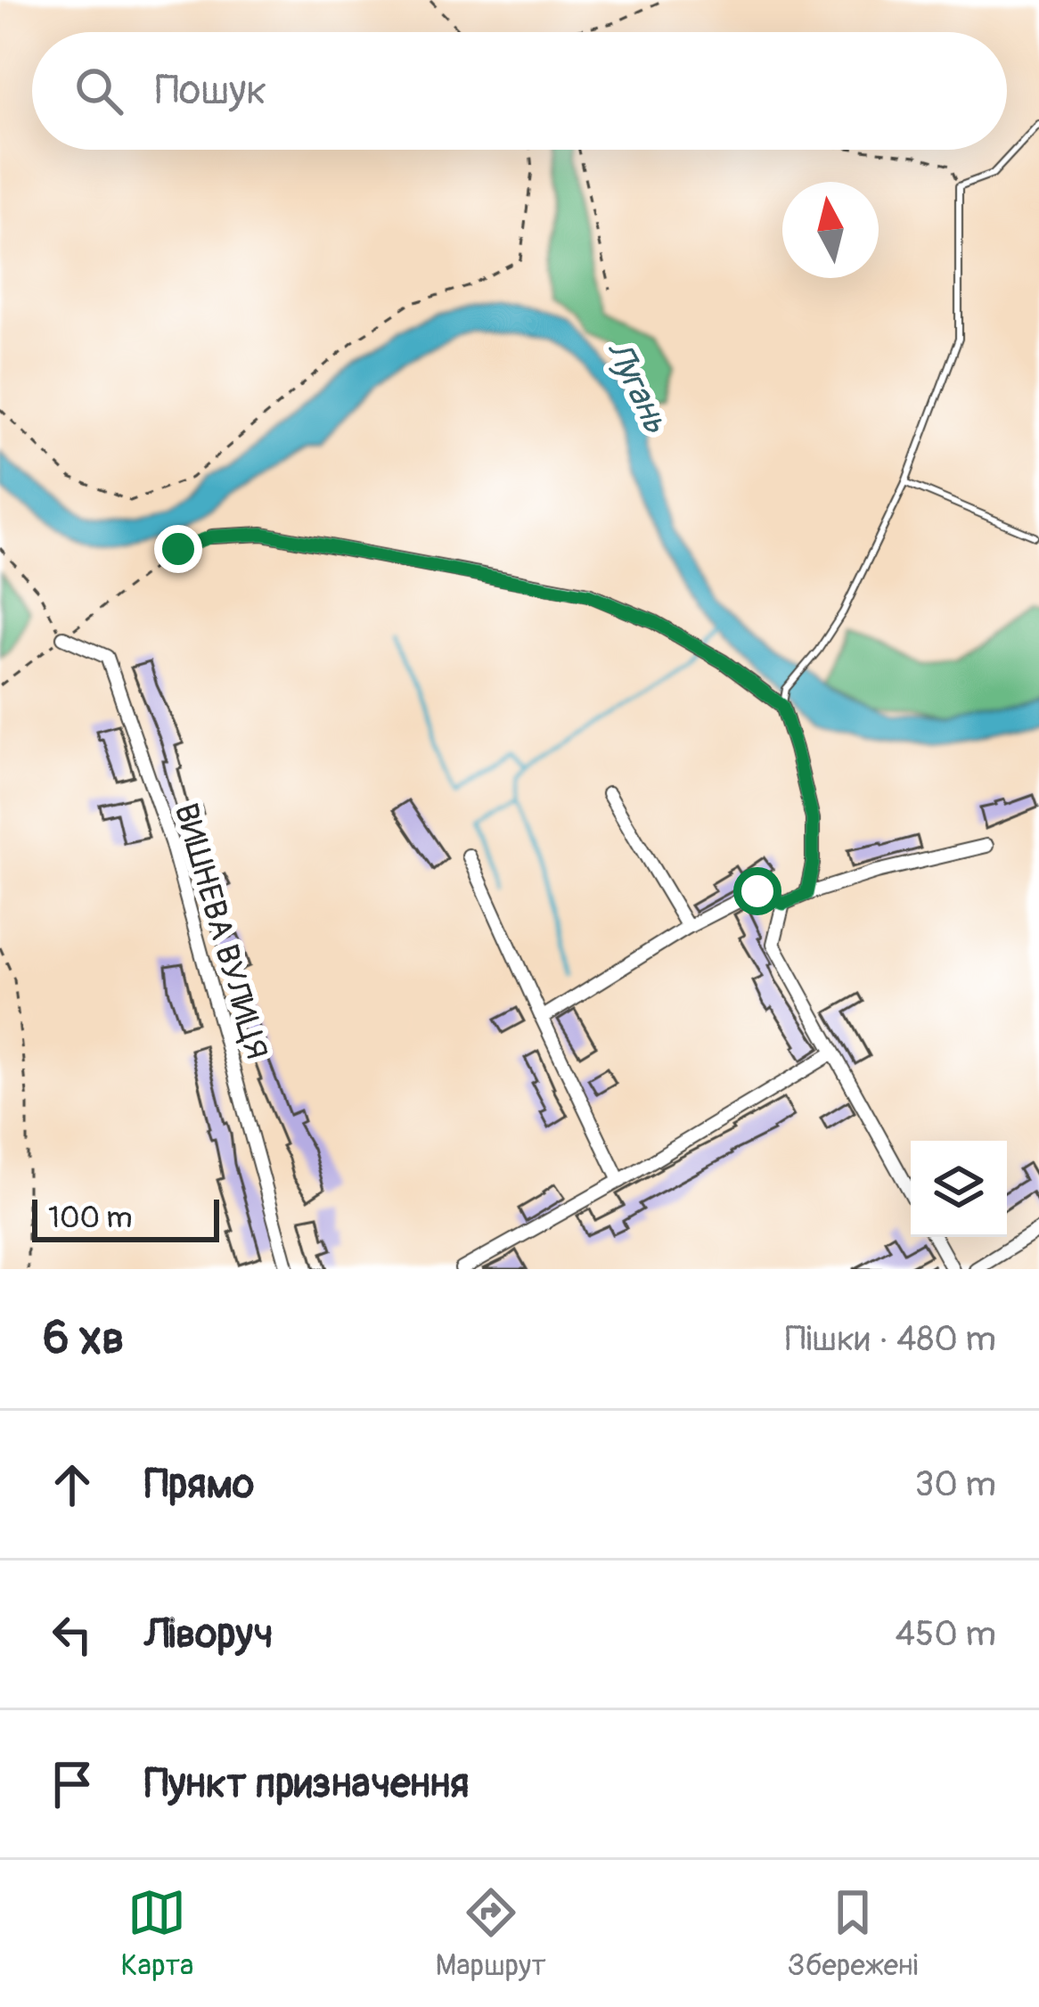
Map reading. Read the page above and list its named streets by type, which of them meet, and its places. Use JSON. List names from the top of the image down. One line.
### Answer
{"streets":{"street":["ВИШНЕВА ВУЛИЦЯ"]},"water":["Лугань"],"scale_bar":"100 m","north":"top","page":{"search":"Пошук","scale":"100 m","heading":["6 хв","Пішки · 480 m"],"list":[["Прямо","30 m"],["Ліворуч","450 m"],"Пункт призначення"],"nav":["Карта","Маршрут","Збережені"]}}
